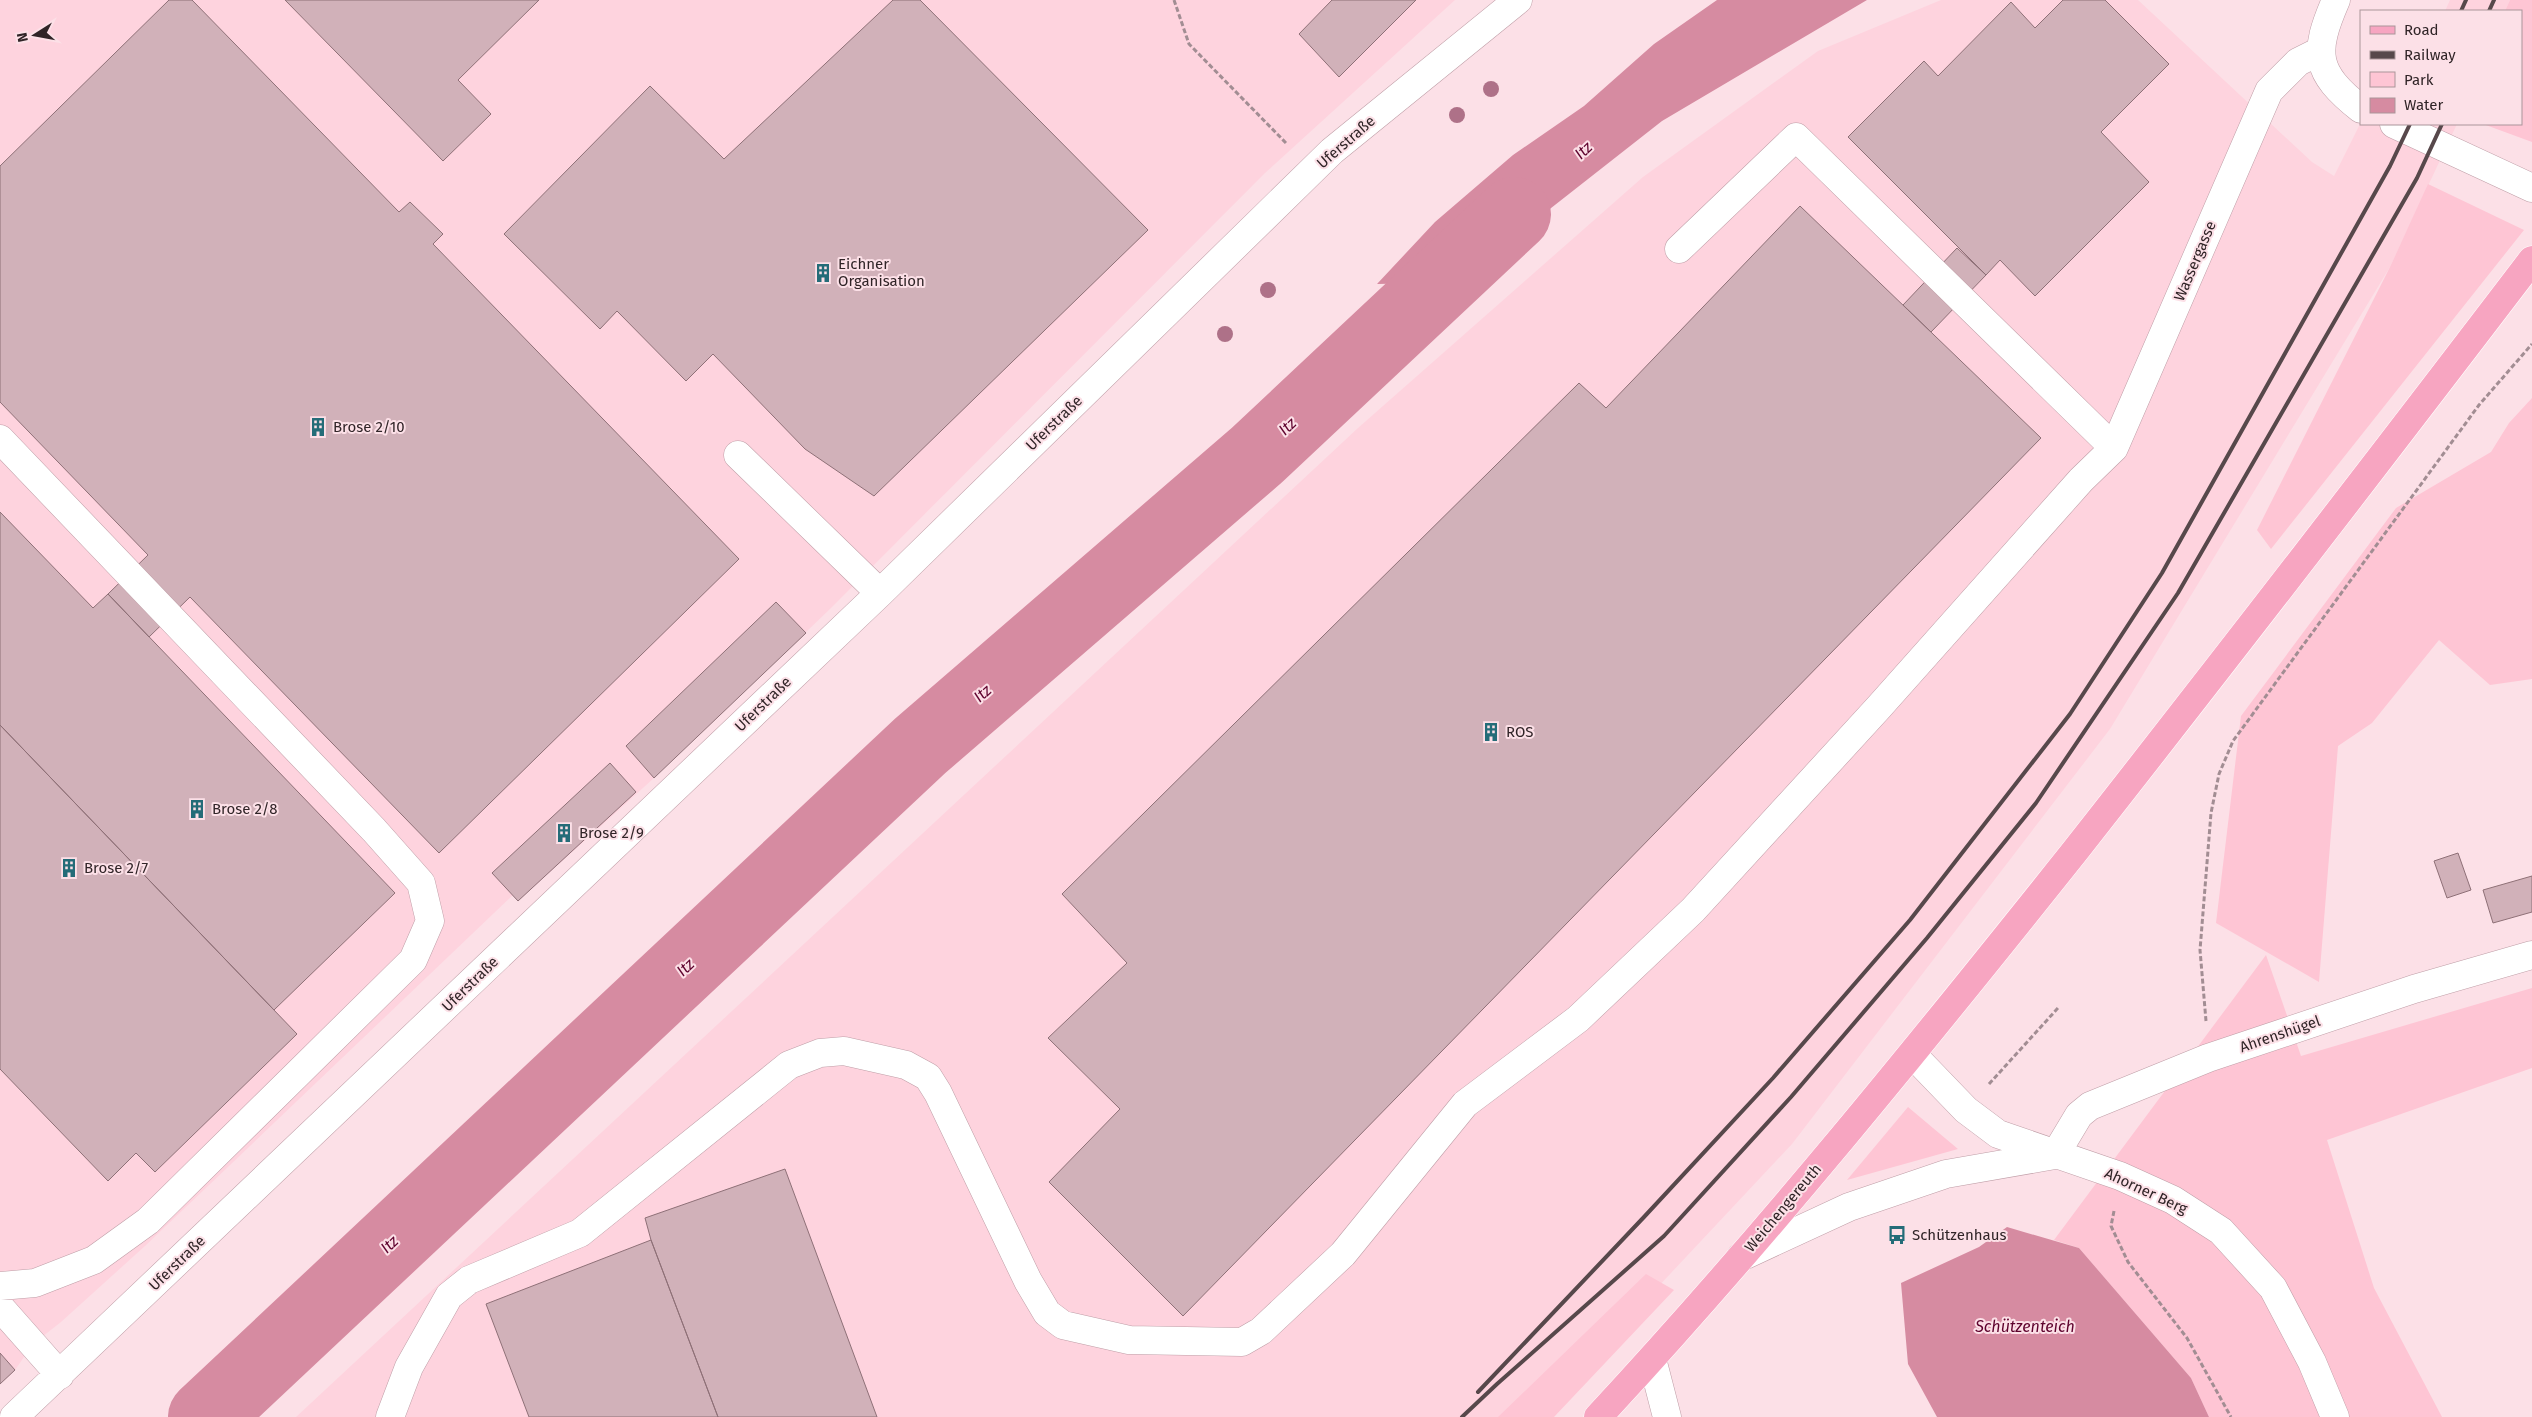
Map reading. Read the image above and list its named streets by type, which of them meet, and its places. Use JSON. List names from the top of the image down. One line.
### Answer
{"streets":{"main road":["Weichengereuth"],"street":["Uferstraße","Wassergasse","Ahrenshügel","Ahorner Berg"]},"crossings":[["Ahrenshügel","Ahorner Berg"],["Ahorner Berg","Weichengereuth"]],"water":["Itz","Schützenteich"],"places":{"building":["Eichner Organisation","Brose 2/10","ROS","Brose 2/8","Brose 2/9","Brose 2/7"],"bus stop":["Schützenhaus"]},"legend":["Road","Railway","Park","Water"],"north":"left"}
